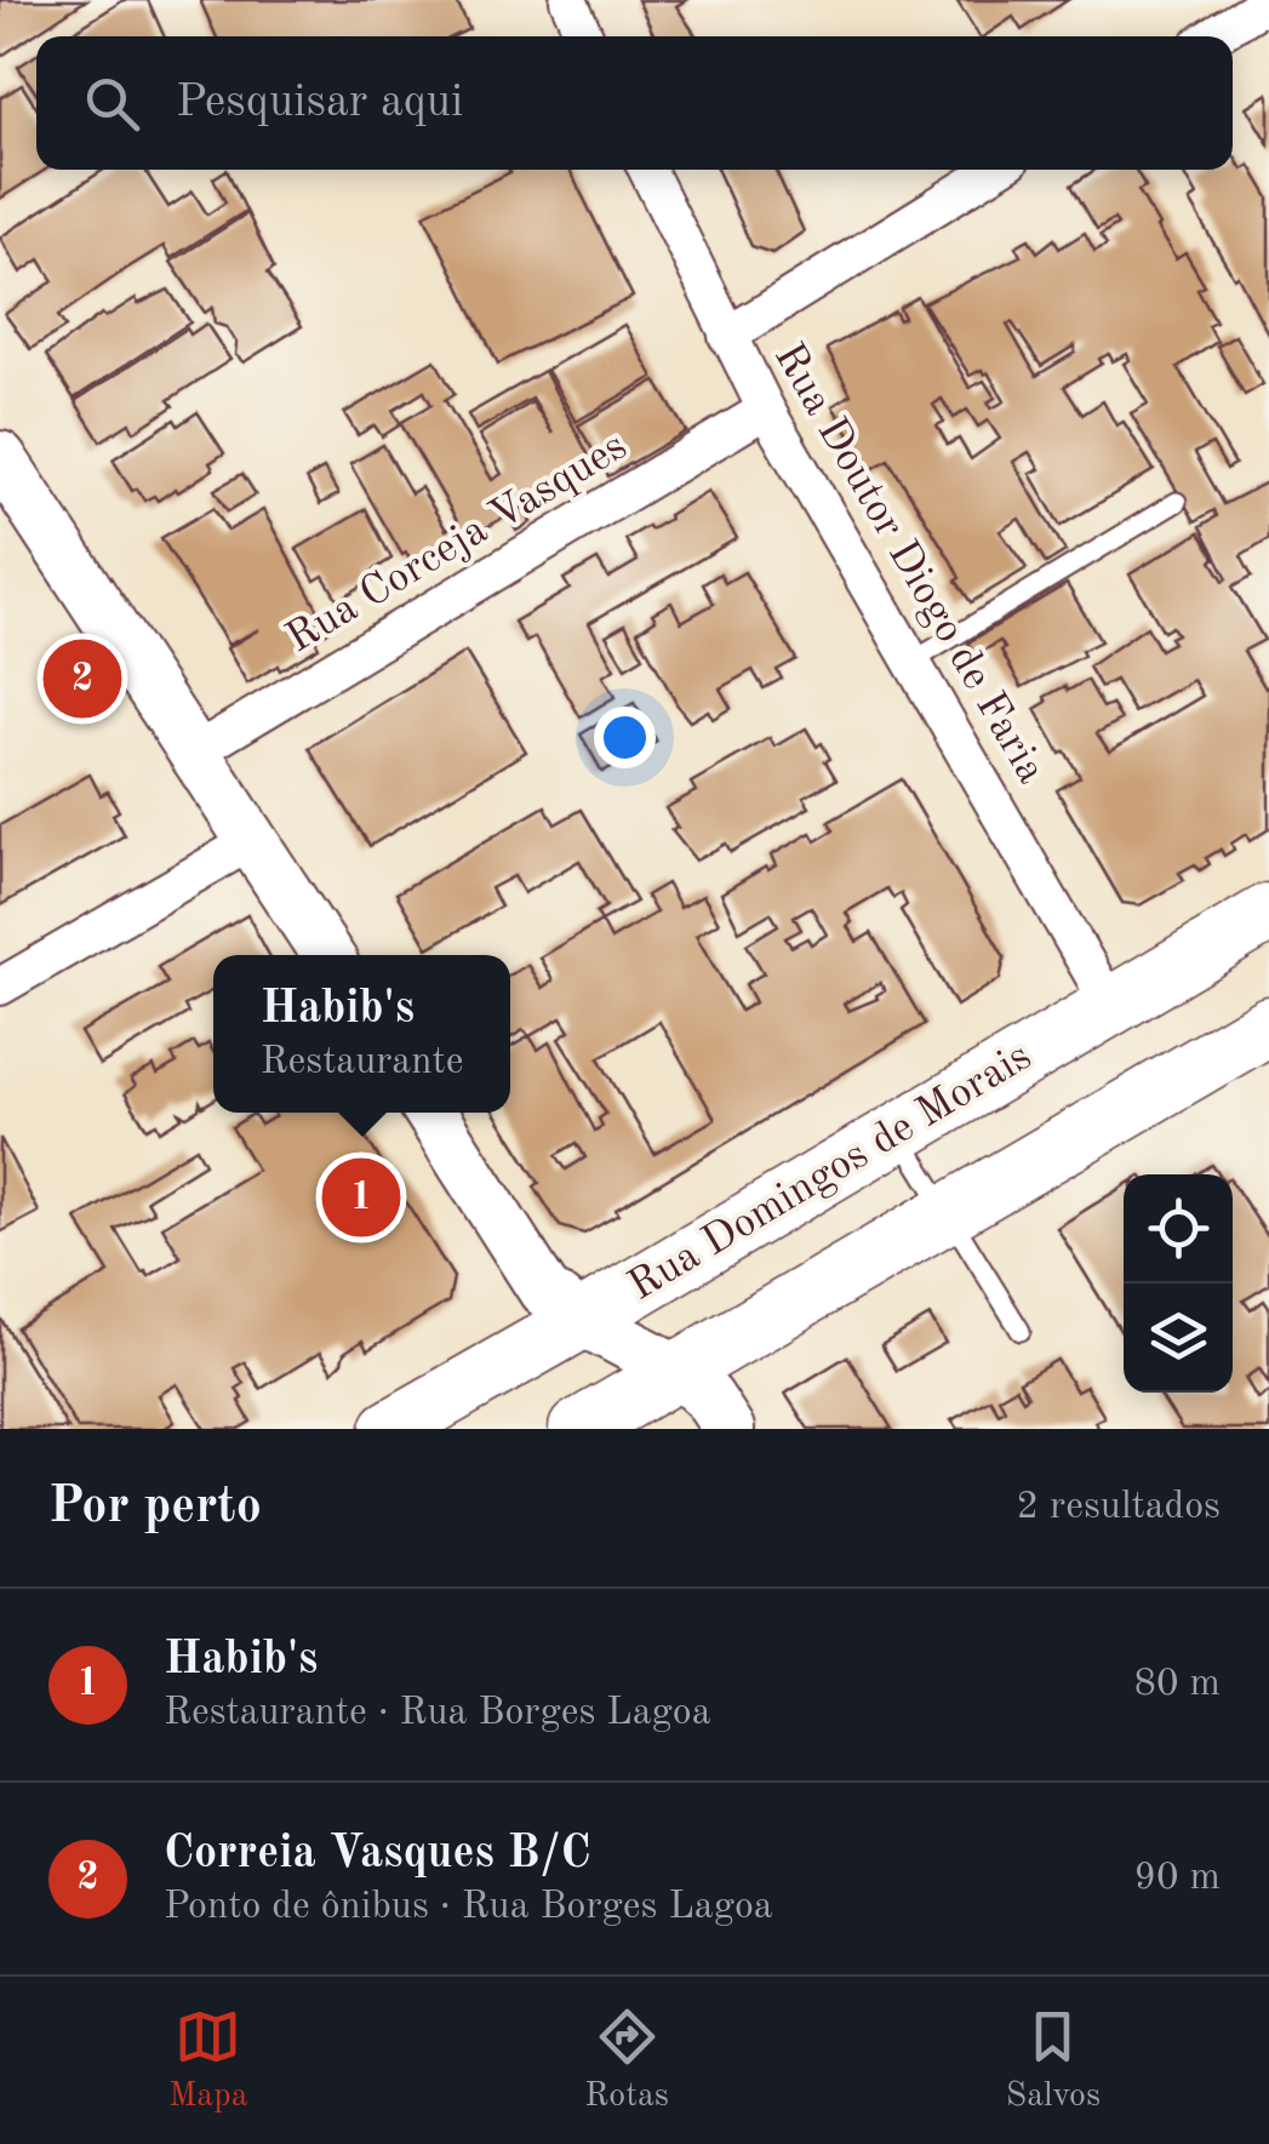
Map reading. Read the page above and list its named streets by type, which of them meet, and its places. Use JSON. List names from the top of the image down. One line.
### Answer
{"streets":{"main road":["Rua Domingos de Morais"],"street":["Rua Corceja Vasques","Rua Doutor Diogo de Faria"]},"crossings":[["Rua Corceja Vasques","Rua Doutor Diogo de Faria"],["Rua Doutor Diogo de Faria","Rua Domingos de Morais"]],"page":{"search":"Pesquisar aqui","pins":["2","1"],"popup":["Habib's","Restaurante"],"heading":["Por perto","2 resultados"],"list":[{"mark":"1","name":"Habib's","note":"Restaurante · Rua Borges Lagoa","value":"80 m"},{"mark":"2","name":"Correia Vasques B/C","note":"Ponto de ônibus · Rua Borges Lagoa","value":"90 m"}],"nav":["Mapa","Rotas","Salvos"]}}
